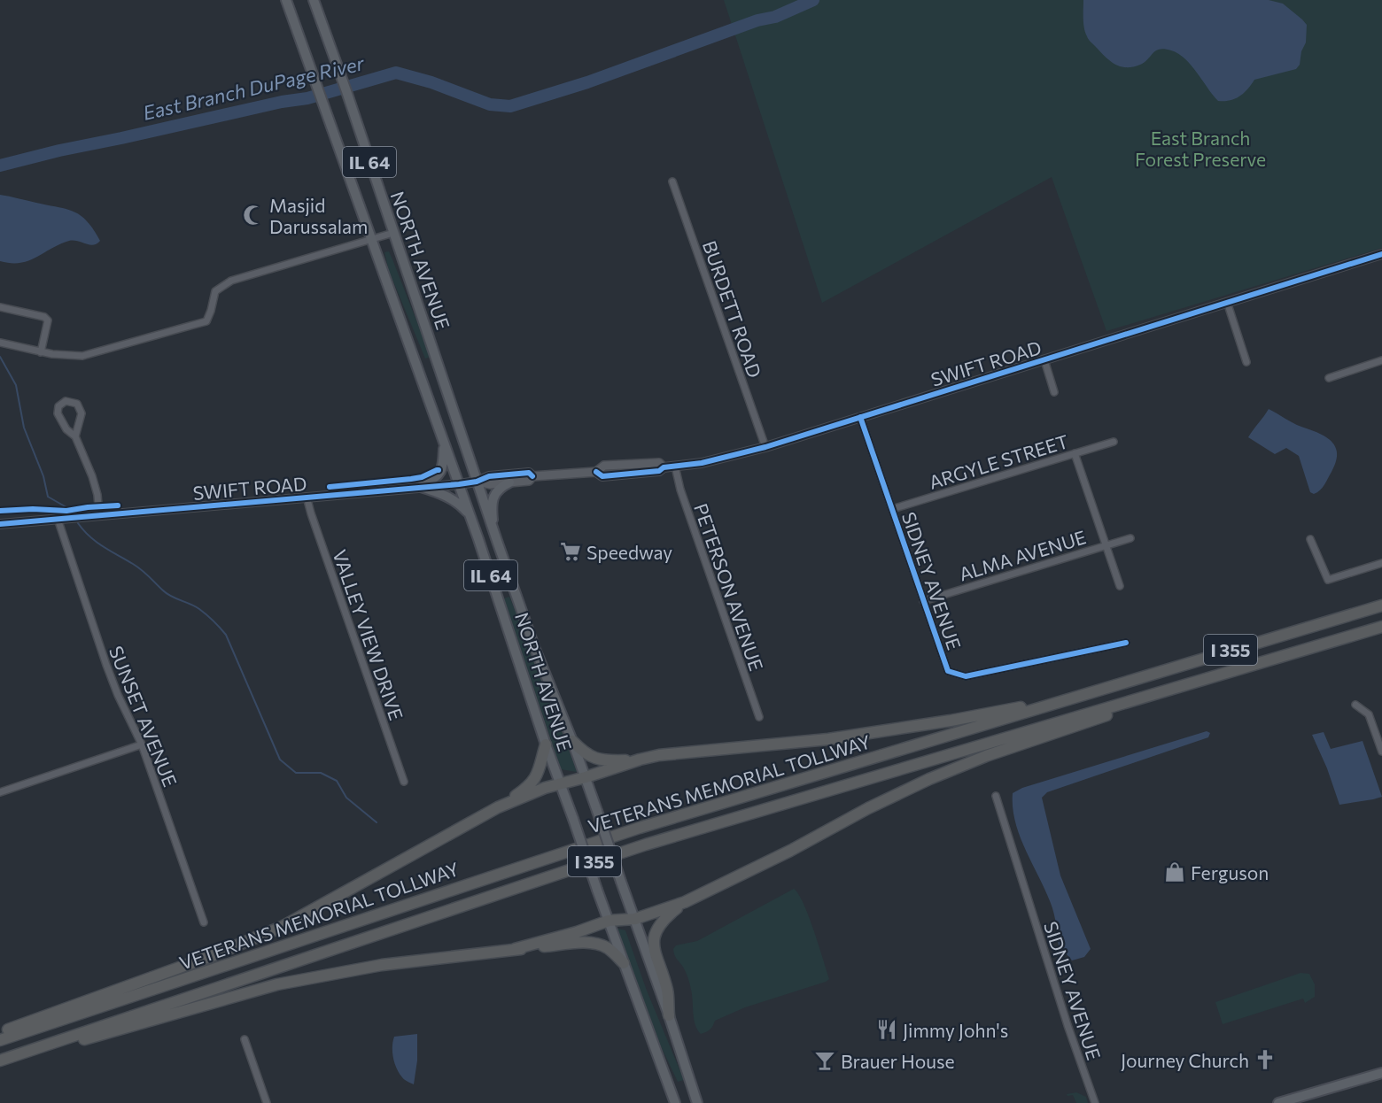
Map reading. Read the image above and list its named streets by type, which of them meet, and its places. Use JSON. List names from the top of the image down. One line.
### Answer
{"streets":{"highway":["I 355","VETERANS MEMORIAL TOLLWAY"],"main road":["IL 64","NORTH AVENUE"],"street":["BURDETT ROAD","SWIFT ROAD","ARGYLE STREET","ALMA AVENUE","SIDNEY AVENUE","PETERSON AVENUE","VALLEY VIEW DRIVE","SUNSET AVENUE"]},"crossings":[["NORTH AVENUE","SWIFT ROAD"],["BURDETT ROAD","SWIFT ROAD"],["SWIFT ROAD","SIDNEY AVENUE"],["SWIFT ROAD","PETERSON AVENUE"],["SWIFT ROAD","VALLEY VIEW DRIVE"],["SWIFT ROAD","SUNSET AVENUE"],["ARGYLE STREET","SIDNEY AVENUE"],["ALMA AVENUE","SIDNEY AVENUE"]],"water":["East Branch DuPage River"],"parks":["East Branch Forest Preserve"],"places":{"mosque":["Masjid Darussalam"],"supermarket":["Speedway"],"shop":["Ferguson"],"restaurant":["Jimmy John's"],"church":["Journey Church"],"bar":["Brauer House"]}}
